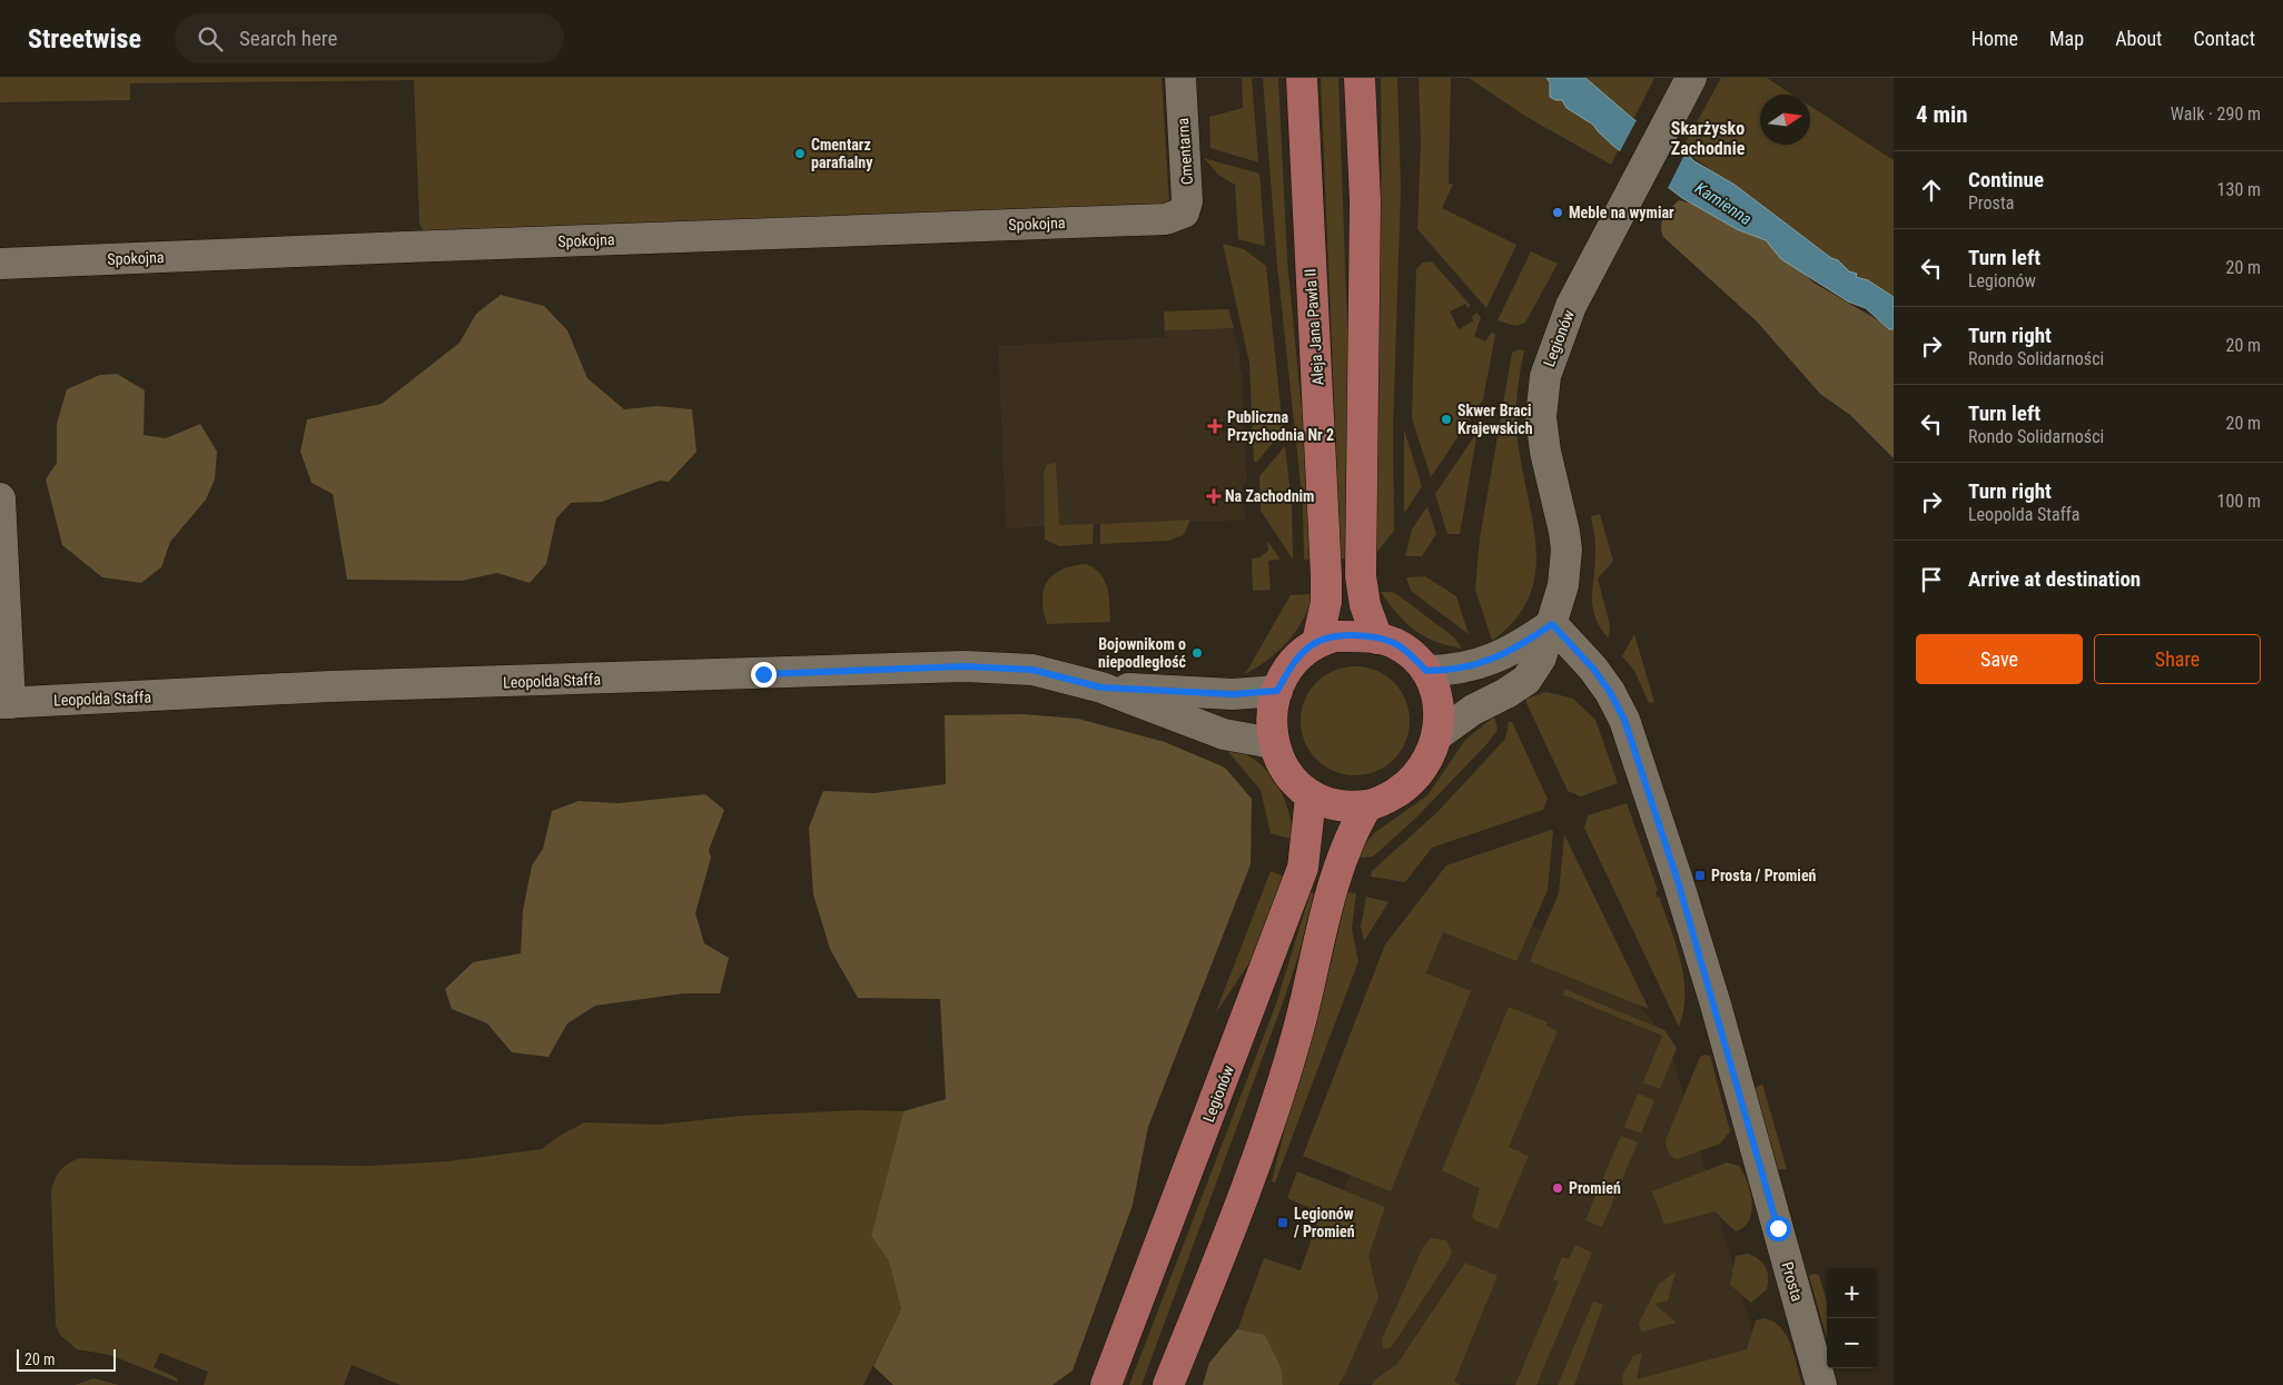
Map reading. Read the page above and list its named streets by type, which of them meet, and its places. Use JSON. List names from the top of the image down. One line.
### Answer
{"streets":{"main road":["Aleja Jana Pawła II","Legionów"],"street":["Cmentarna","Spokojna","Leopolda Staffa","Prosta"]},"crossings":[["Cmentarna","Spokojna"],["Aleja Jana Pawła II","Legionów"],["Aleja Jana Pawła II","Leopolda Staffa"],["Legionów","Leopolda Staffa"],["Legionów","Prosta"]],"districts":["Skarżysko Zachodnie"],"water":["Kamienna"],"places":{"other":["Cmentarz parafialny","Meble na wymiar","Skwer Braci Krajewskich","Bojownikom o niepodległość","Promień"],"health":["Publiczna Przychodnia Nr 2","Na Zachodnim"],"transit":["Prosta / Promień","Legionów / Promień"]},"scale_bar":"20 m","north":"right","page":{"header":"Streetwise","search":"Search here","nav":["Home","Map","About","Contact"],"heading":["4 min","Walk · 290 m"],"list":[["Continue","Prosta","130 m"],["Turn left","Legionów","20 m"],["Turn right","Rondo Solidarności","20 m"],["Turn left","Rondo Solidarności","20 m"],["Turn right","Leopolda Staffa","100 m"],"Arrive at destination"],"buttons":["Save","Share"],"map_buttons":["+","−"],"scale":"20 m"}}
